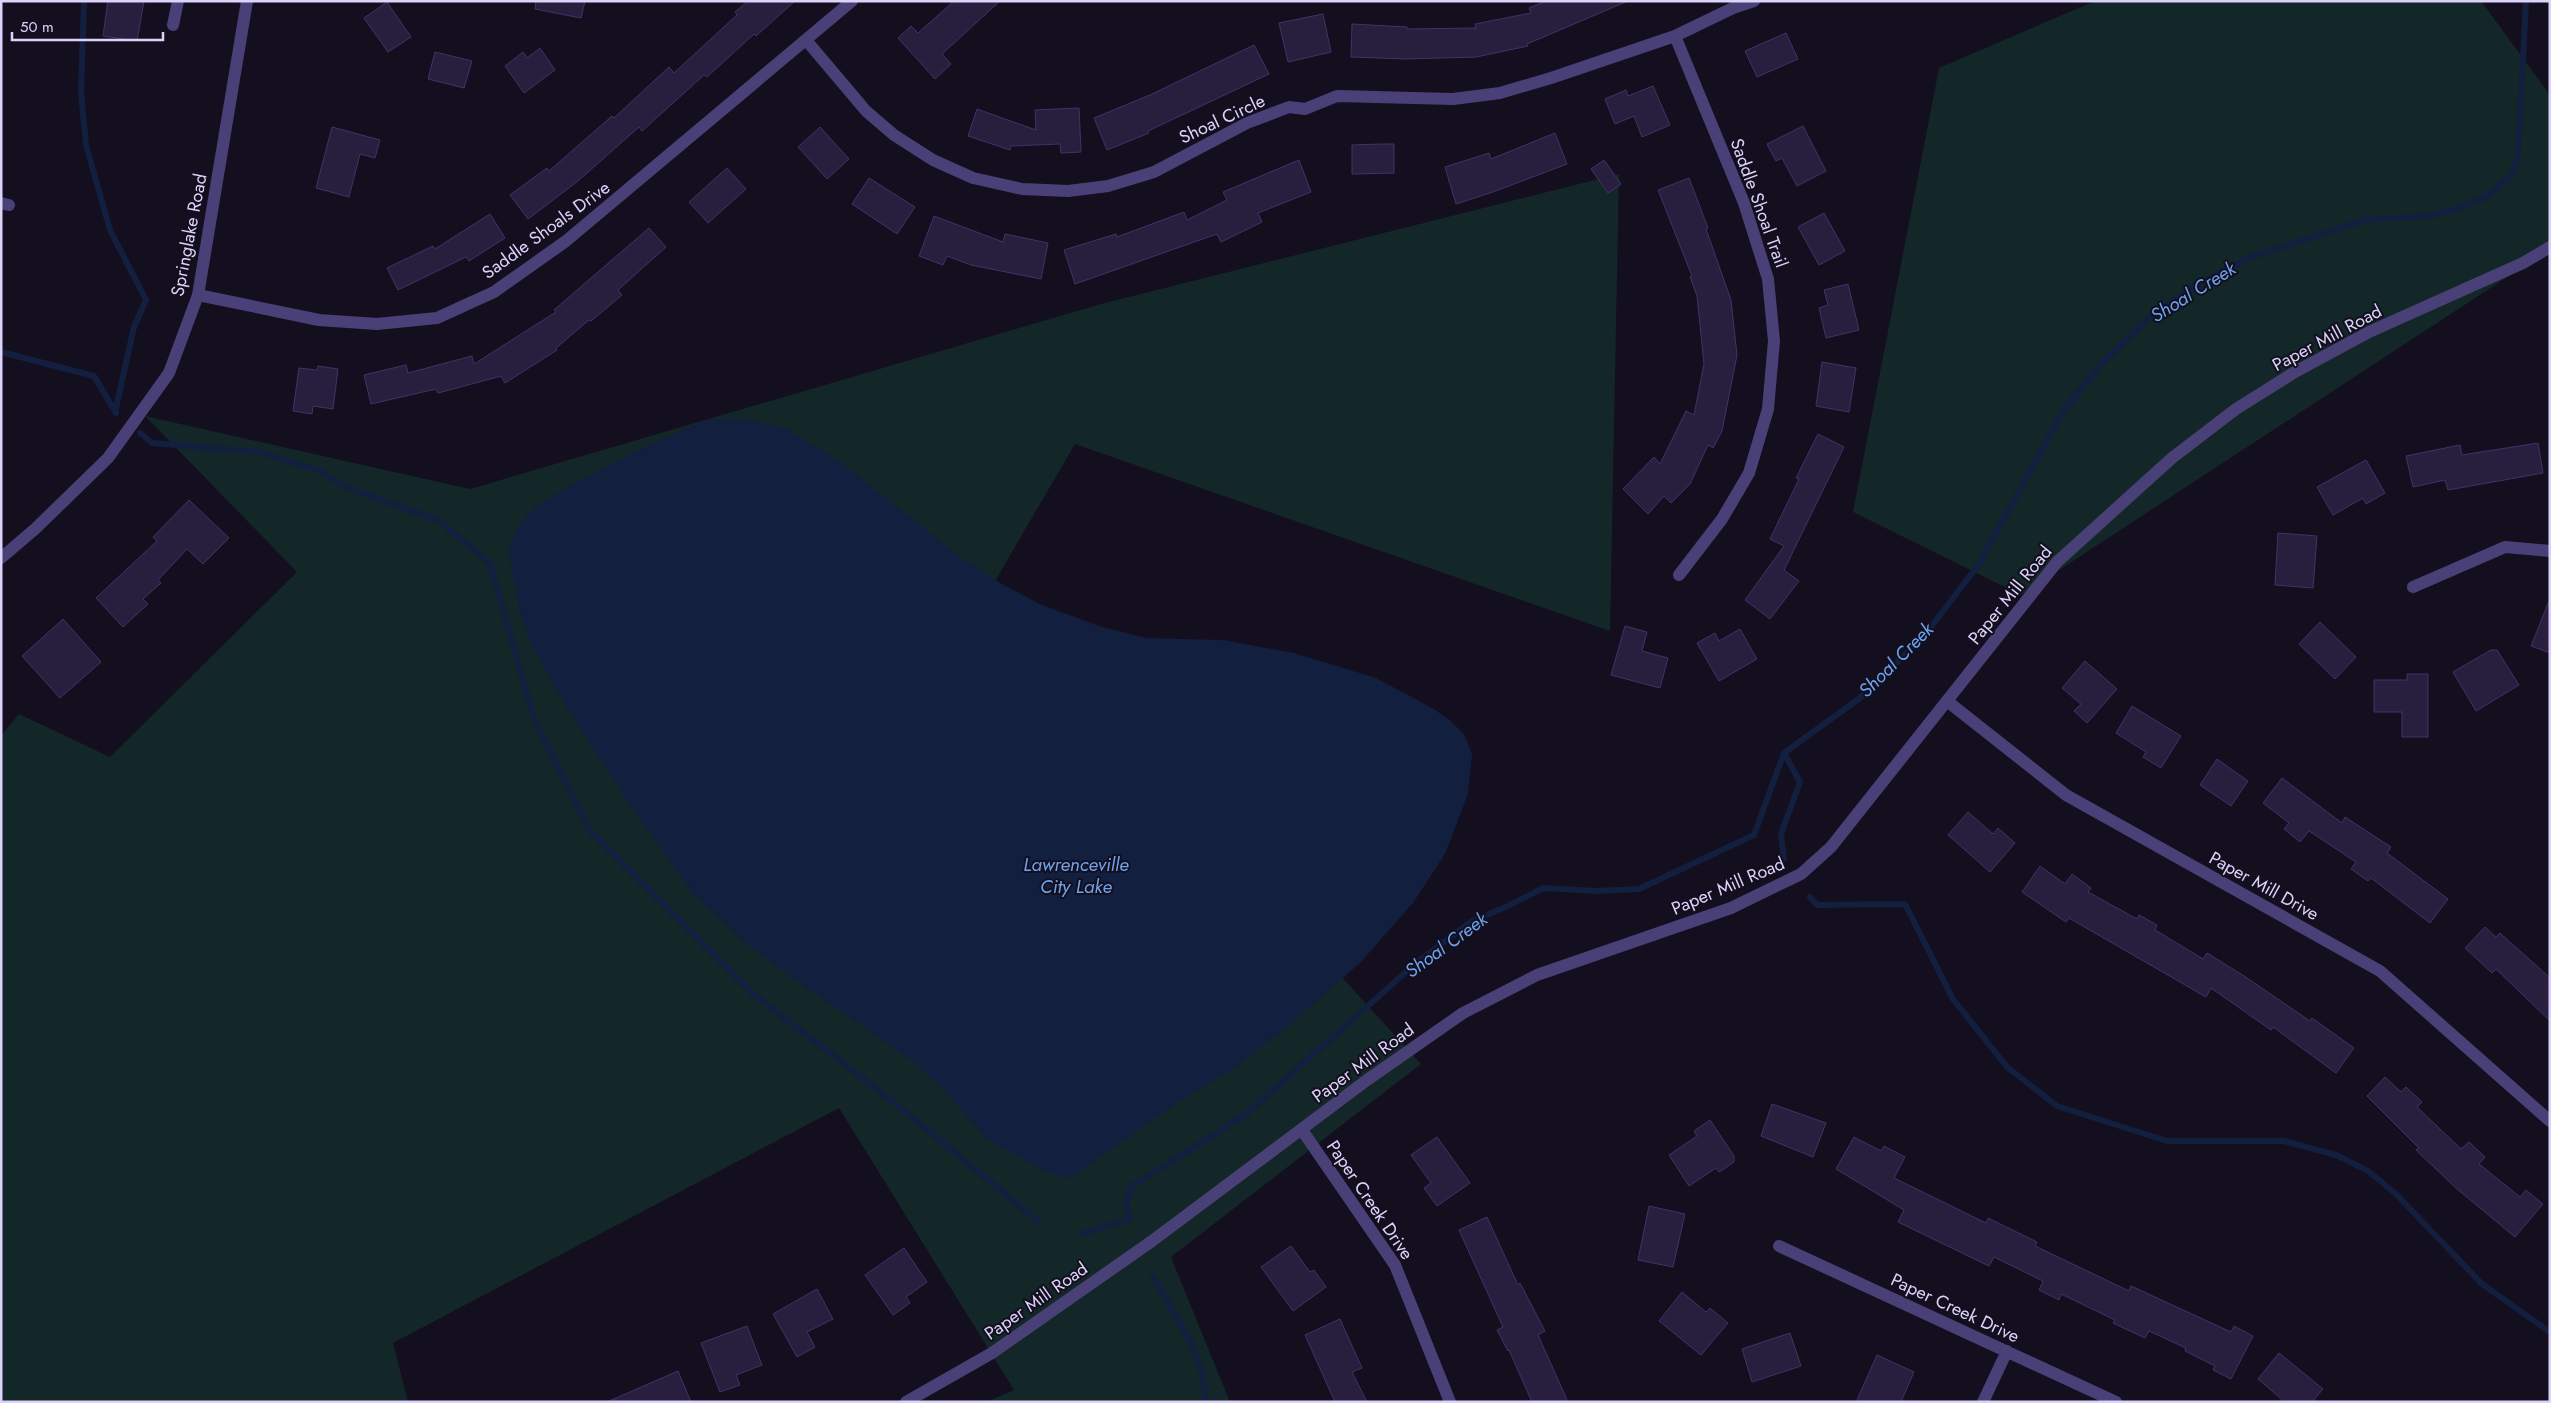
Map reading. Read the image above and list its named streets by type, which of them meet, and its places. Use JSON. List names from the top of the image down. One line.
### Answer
{"streets":{"street":["Shoal Circle","Saddle Shoal Trail","Saddle Shoals Drive","Springlake Road","Paper Mill Road","Paper Mill Drive","Paper Creek Drive"]},"crossings":[["Shoal Circle","Saddle Shoal Trail"],["Shoal Circle","Saddle Shoals Drive"],["Saddle Shoals Drive","Springlake Road"],["Paper Mill Road","Paper Mill Drive"],["Paper Mill Road","Paper Creek Drive"]],"water":["Shoal Creek","Lawrenceville City Lake"],"scale_bar":"50 m"}
